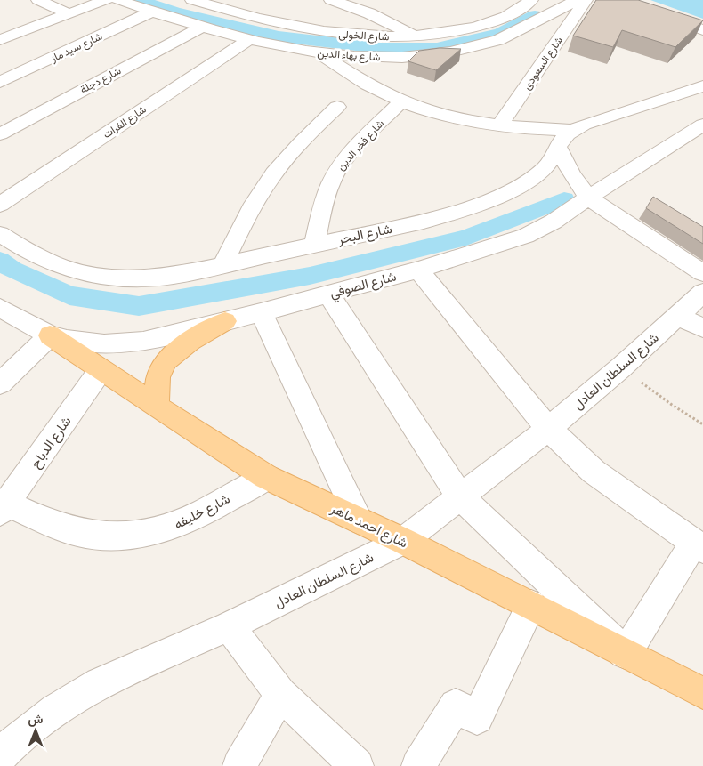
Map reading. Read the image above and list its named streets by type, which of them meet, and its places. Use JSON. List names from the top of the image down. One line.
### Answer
{"streets":{"main road":["شارع احمد ماهر"],"street":["شارع الخولى","شارع سيد ماز","شارع بهاء الدين","شارع السعودى","شارع دجلة","شارع الفرات","شارع فخر الدين","شارع البحر","شارع الصوفي","شارع السلطان العادل","شارع الدباح","شارع خليفه"]},"crossings":[["شارع سيد ماز","شارع بهاء الدين"],["شارع بهاء الدين","شارع دجلة"],["شارع بهاء الدين","شارع الفرات"],["شارع فخر الدين","شارع البحر"],["شارع الصوفي","شارع احمد ماهر"],["شارع السلطان العادل","شارع احمد ماهر"],["شارع الدباح","شارع خليفه"],["شارع الدباح","شارع احمد ماهر"],["شارع خليفه","شارع احمد ماهر"]],"north":"top"}
